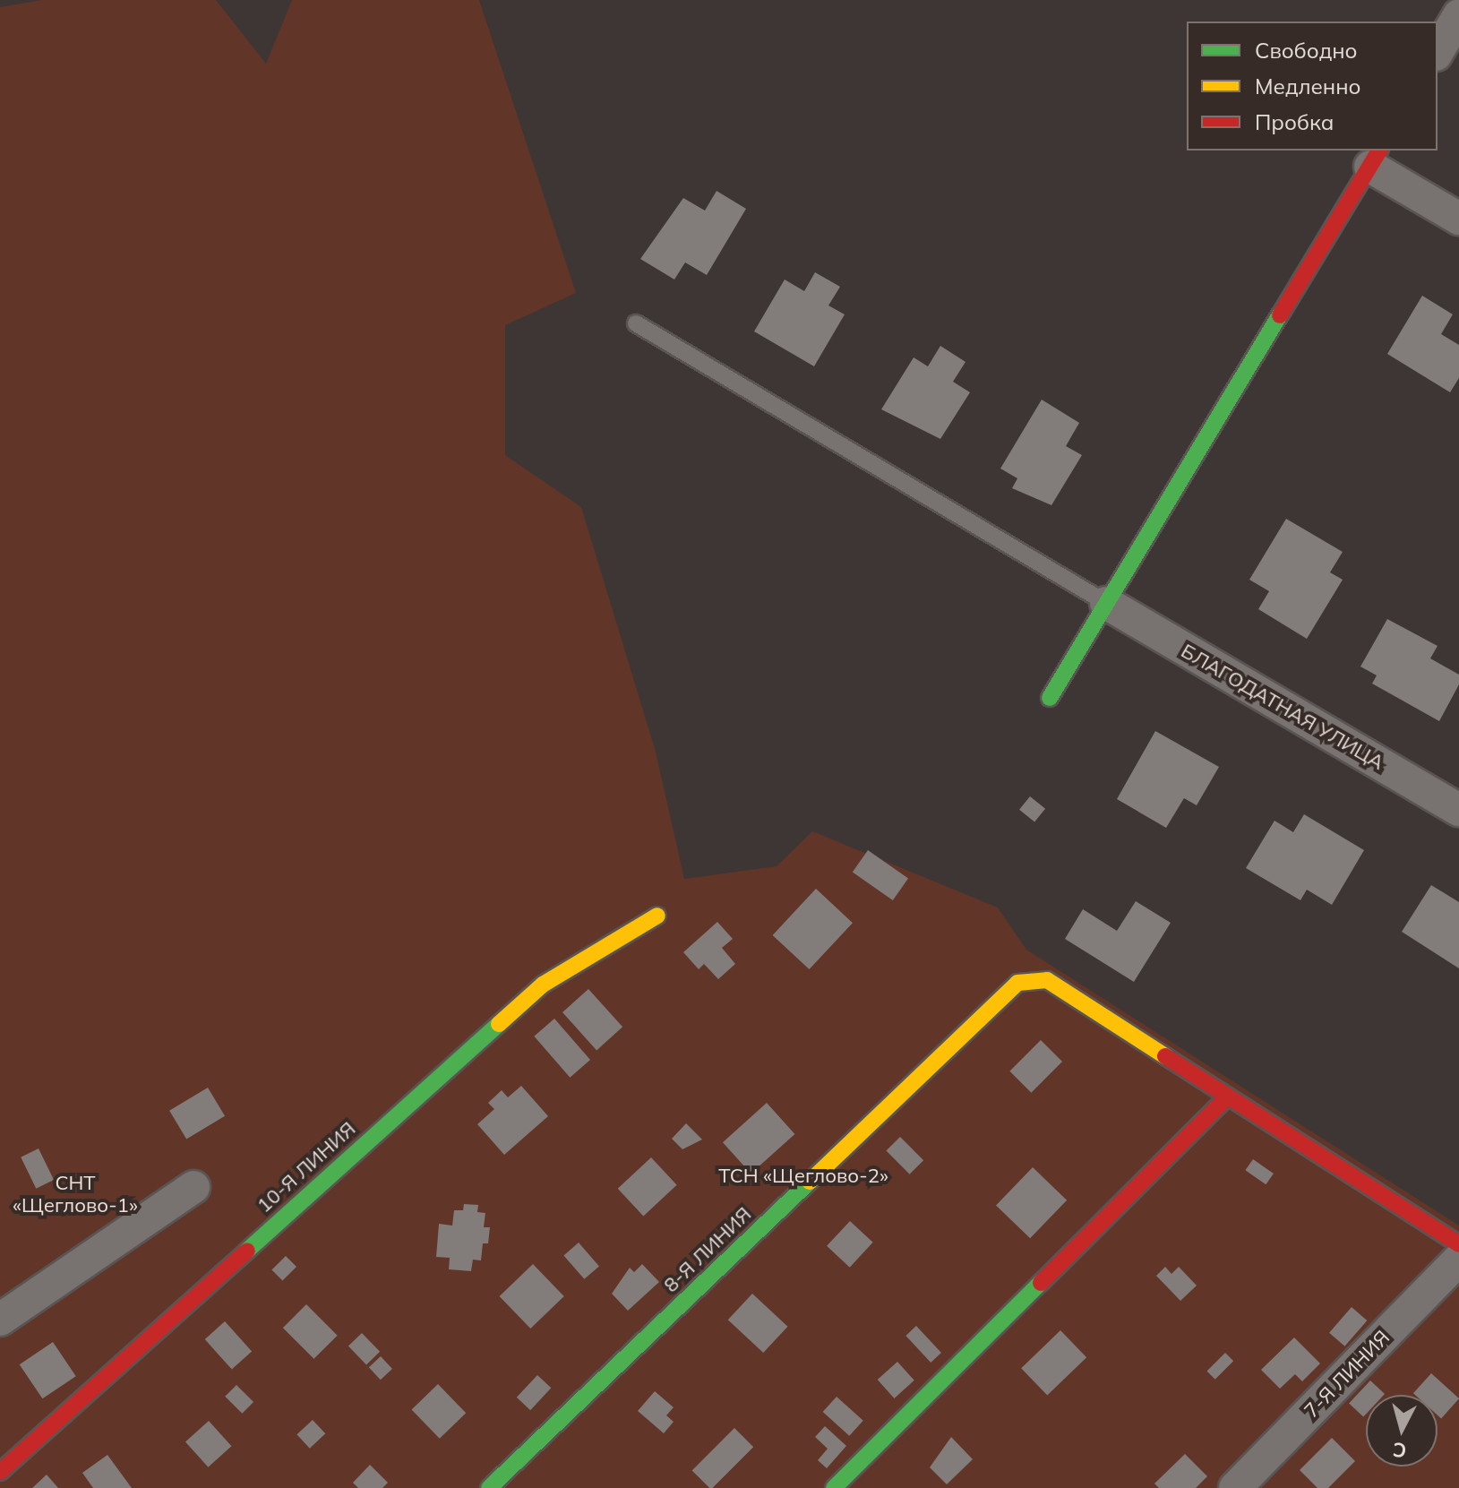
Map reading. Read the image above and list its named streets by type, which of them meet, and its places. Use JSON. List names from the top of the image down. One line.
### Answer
{"streets":{"street":["БЛАГОДАТНАЯ УЛИЦА","10-Я ЛИНИЯ","8-Я ЛИНИЯ","7-Я ЛИНИЯ"]},"parks":["ТСН «Щеглово-2»","СНТ «Щеглово-1»"],"legend":["Свободно","Медленно","Пробка"],"north":"bottom"}
